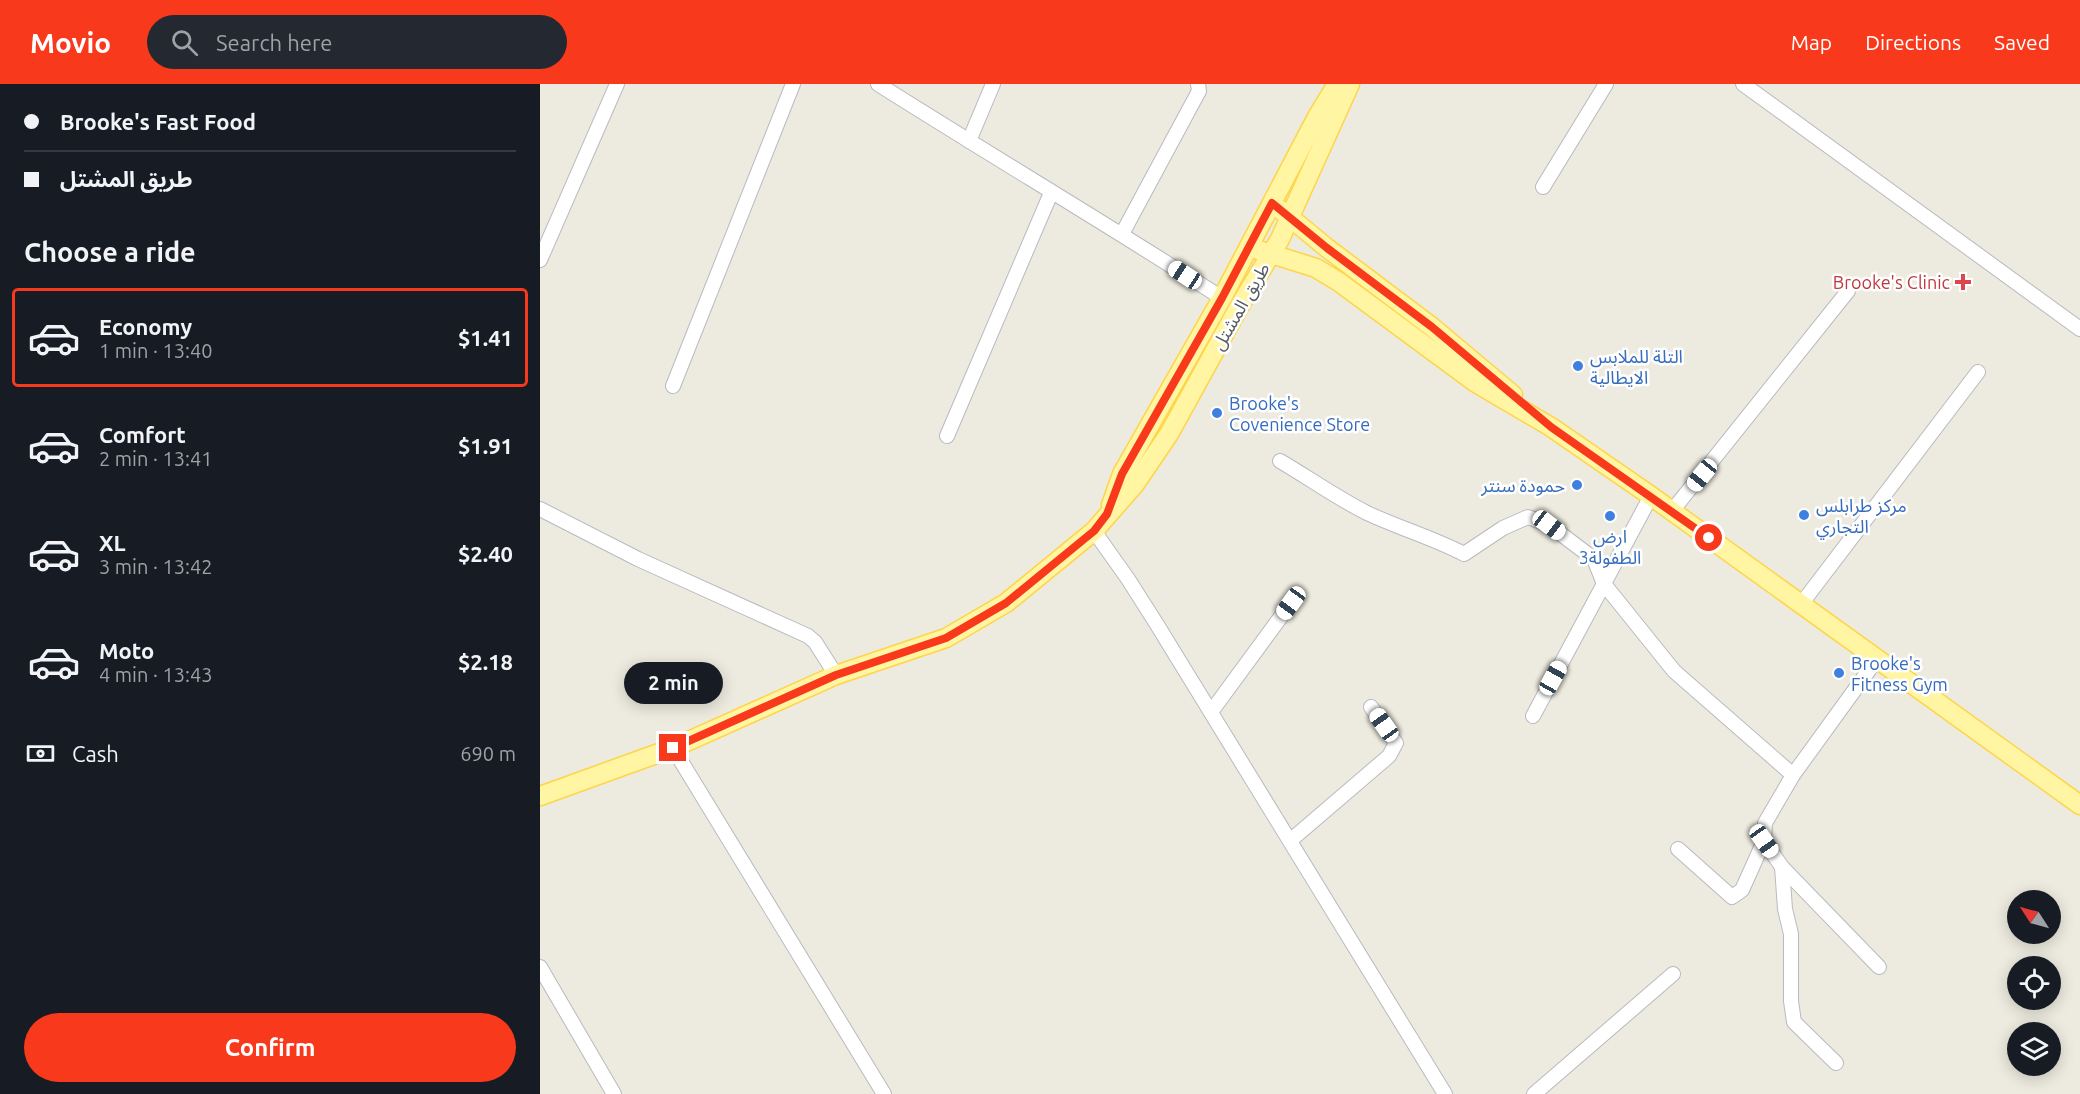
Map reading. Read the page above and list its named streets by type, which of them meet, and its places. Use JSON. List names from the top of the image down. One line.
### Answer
{"streets":{"main road":["طريق المشتل"]},"places":{"health":["Brooke's Clinic"],"other":["التلة للملابس الايطالية","Brooke's Covenience Store","حمودة سنتر","مركز طرابلس التجاري","ارض الطفولة3","Brooke's Fitness Gym"]},"north":"top left","page":{"header":"Movio","search":"Search here","nav":["Map","Directions","Saved"],"banner":["Brooke's Fast Food","طريق المشتل"],"heading":"Choose a ride","list":[{"name":"Economy","note":"1 min · 13:40","value":"$1.41"},{"name":"Comfort","note":"2 min · 13:41","value":"$1.91"},{"name":"XL","note":"3 min · 13:42","value":"$2.40"},{"name":"Moto","note":"4 min · 13:43","value":"$2.18"}],"bubble":"2 min","pay":["Cash","690 m"],"buttons":"Confirm"}}
